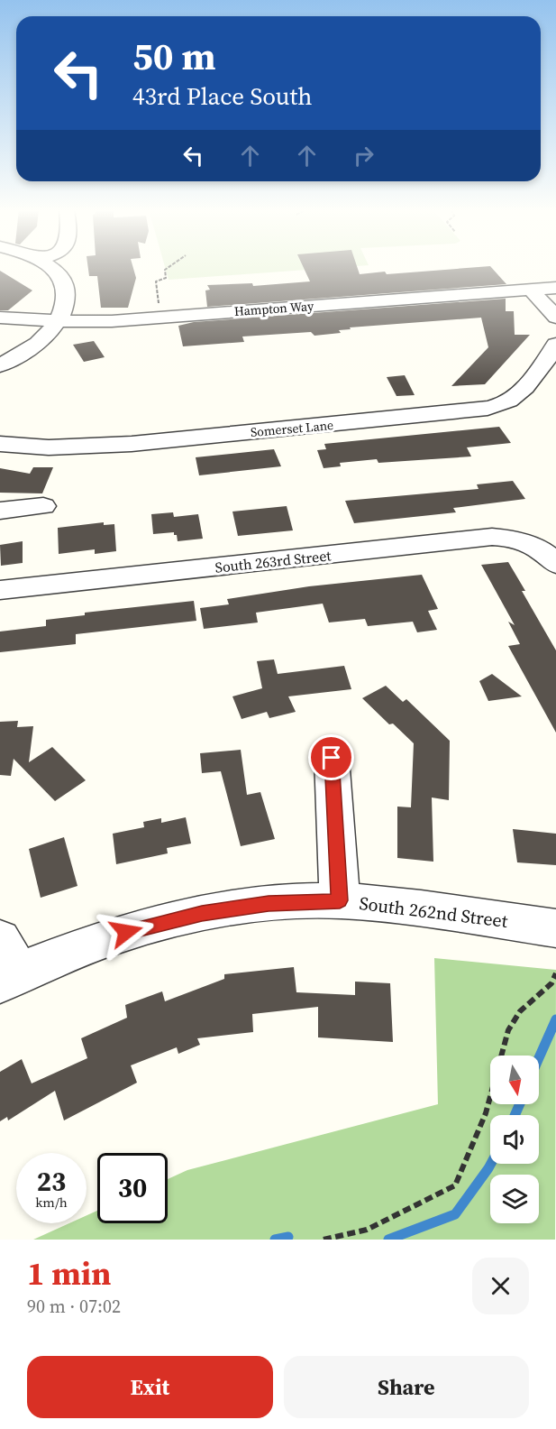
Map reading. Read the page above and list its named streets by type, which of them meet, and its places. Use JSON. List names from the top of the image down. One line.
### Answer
{"streets":{"street":["Hampton Way","Somerset Lane","South 263rd Street","South 262nd Street"]},"north":"bottom","page":{"turn":["50 m","43rd Place South"],"speed":"23 km/h","limit":"30","heading":["1 min","90 m · 07:02"],"buttons":["Exit","Share"]}}
